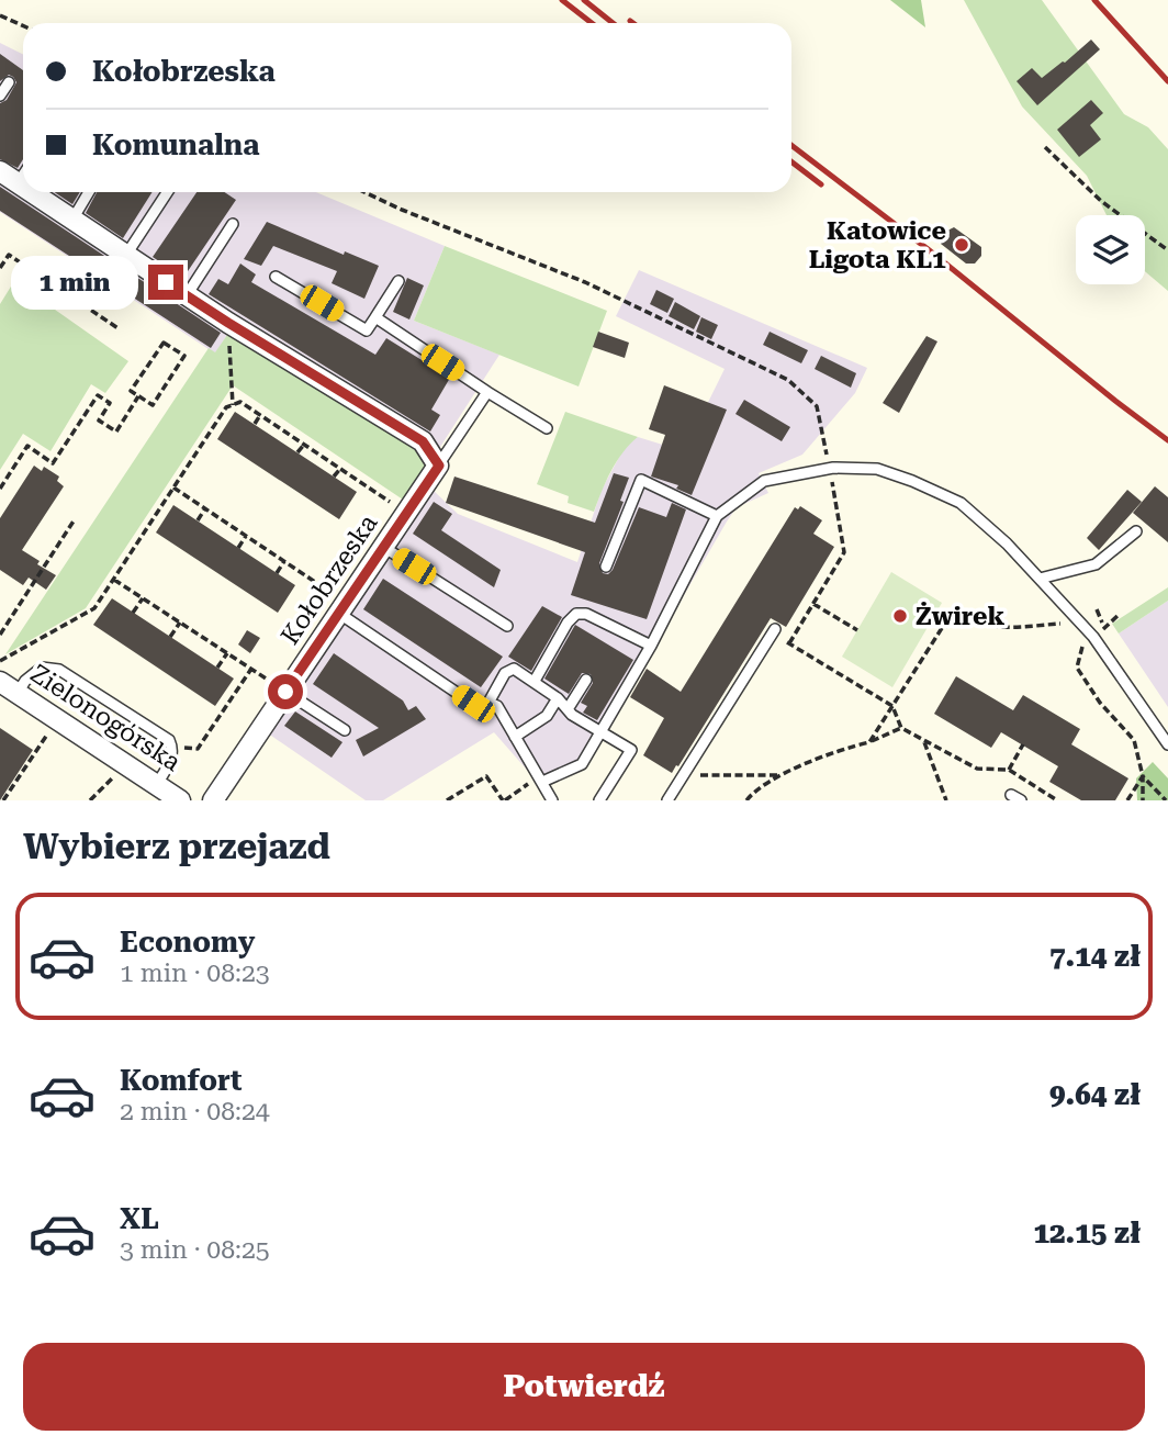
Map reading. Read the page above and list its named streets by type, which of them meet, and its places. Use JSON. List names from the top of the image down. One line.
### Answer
{"streets":{"street":["Kołobrzeska","Zielonogórska"]},"places":["Katowice Ligota KL1","Żwirek"],"page":{"banner":["Kołobrzeska","Komunalna"],"bubble":"1 min","heading":"Wybierz przejazd","list":[{"name":"Economy","note":"1 min · 08:23","value":"7.14 zł"},{"name":"Komfort","note":"2 min · 08:24","value":"9.64 zł"},{"name":"XL","note":"3 min · 08:25","value":"12.15 zł"}],"buttons":"Potwierdź"}}
